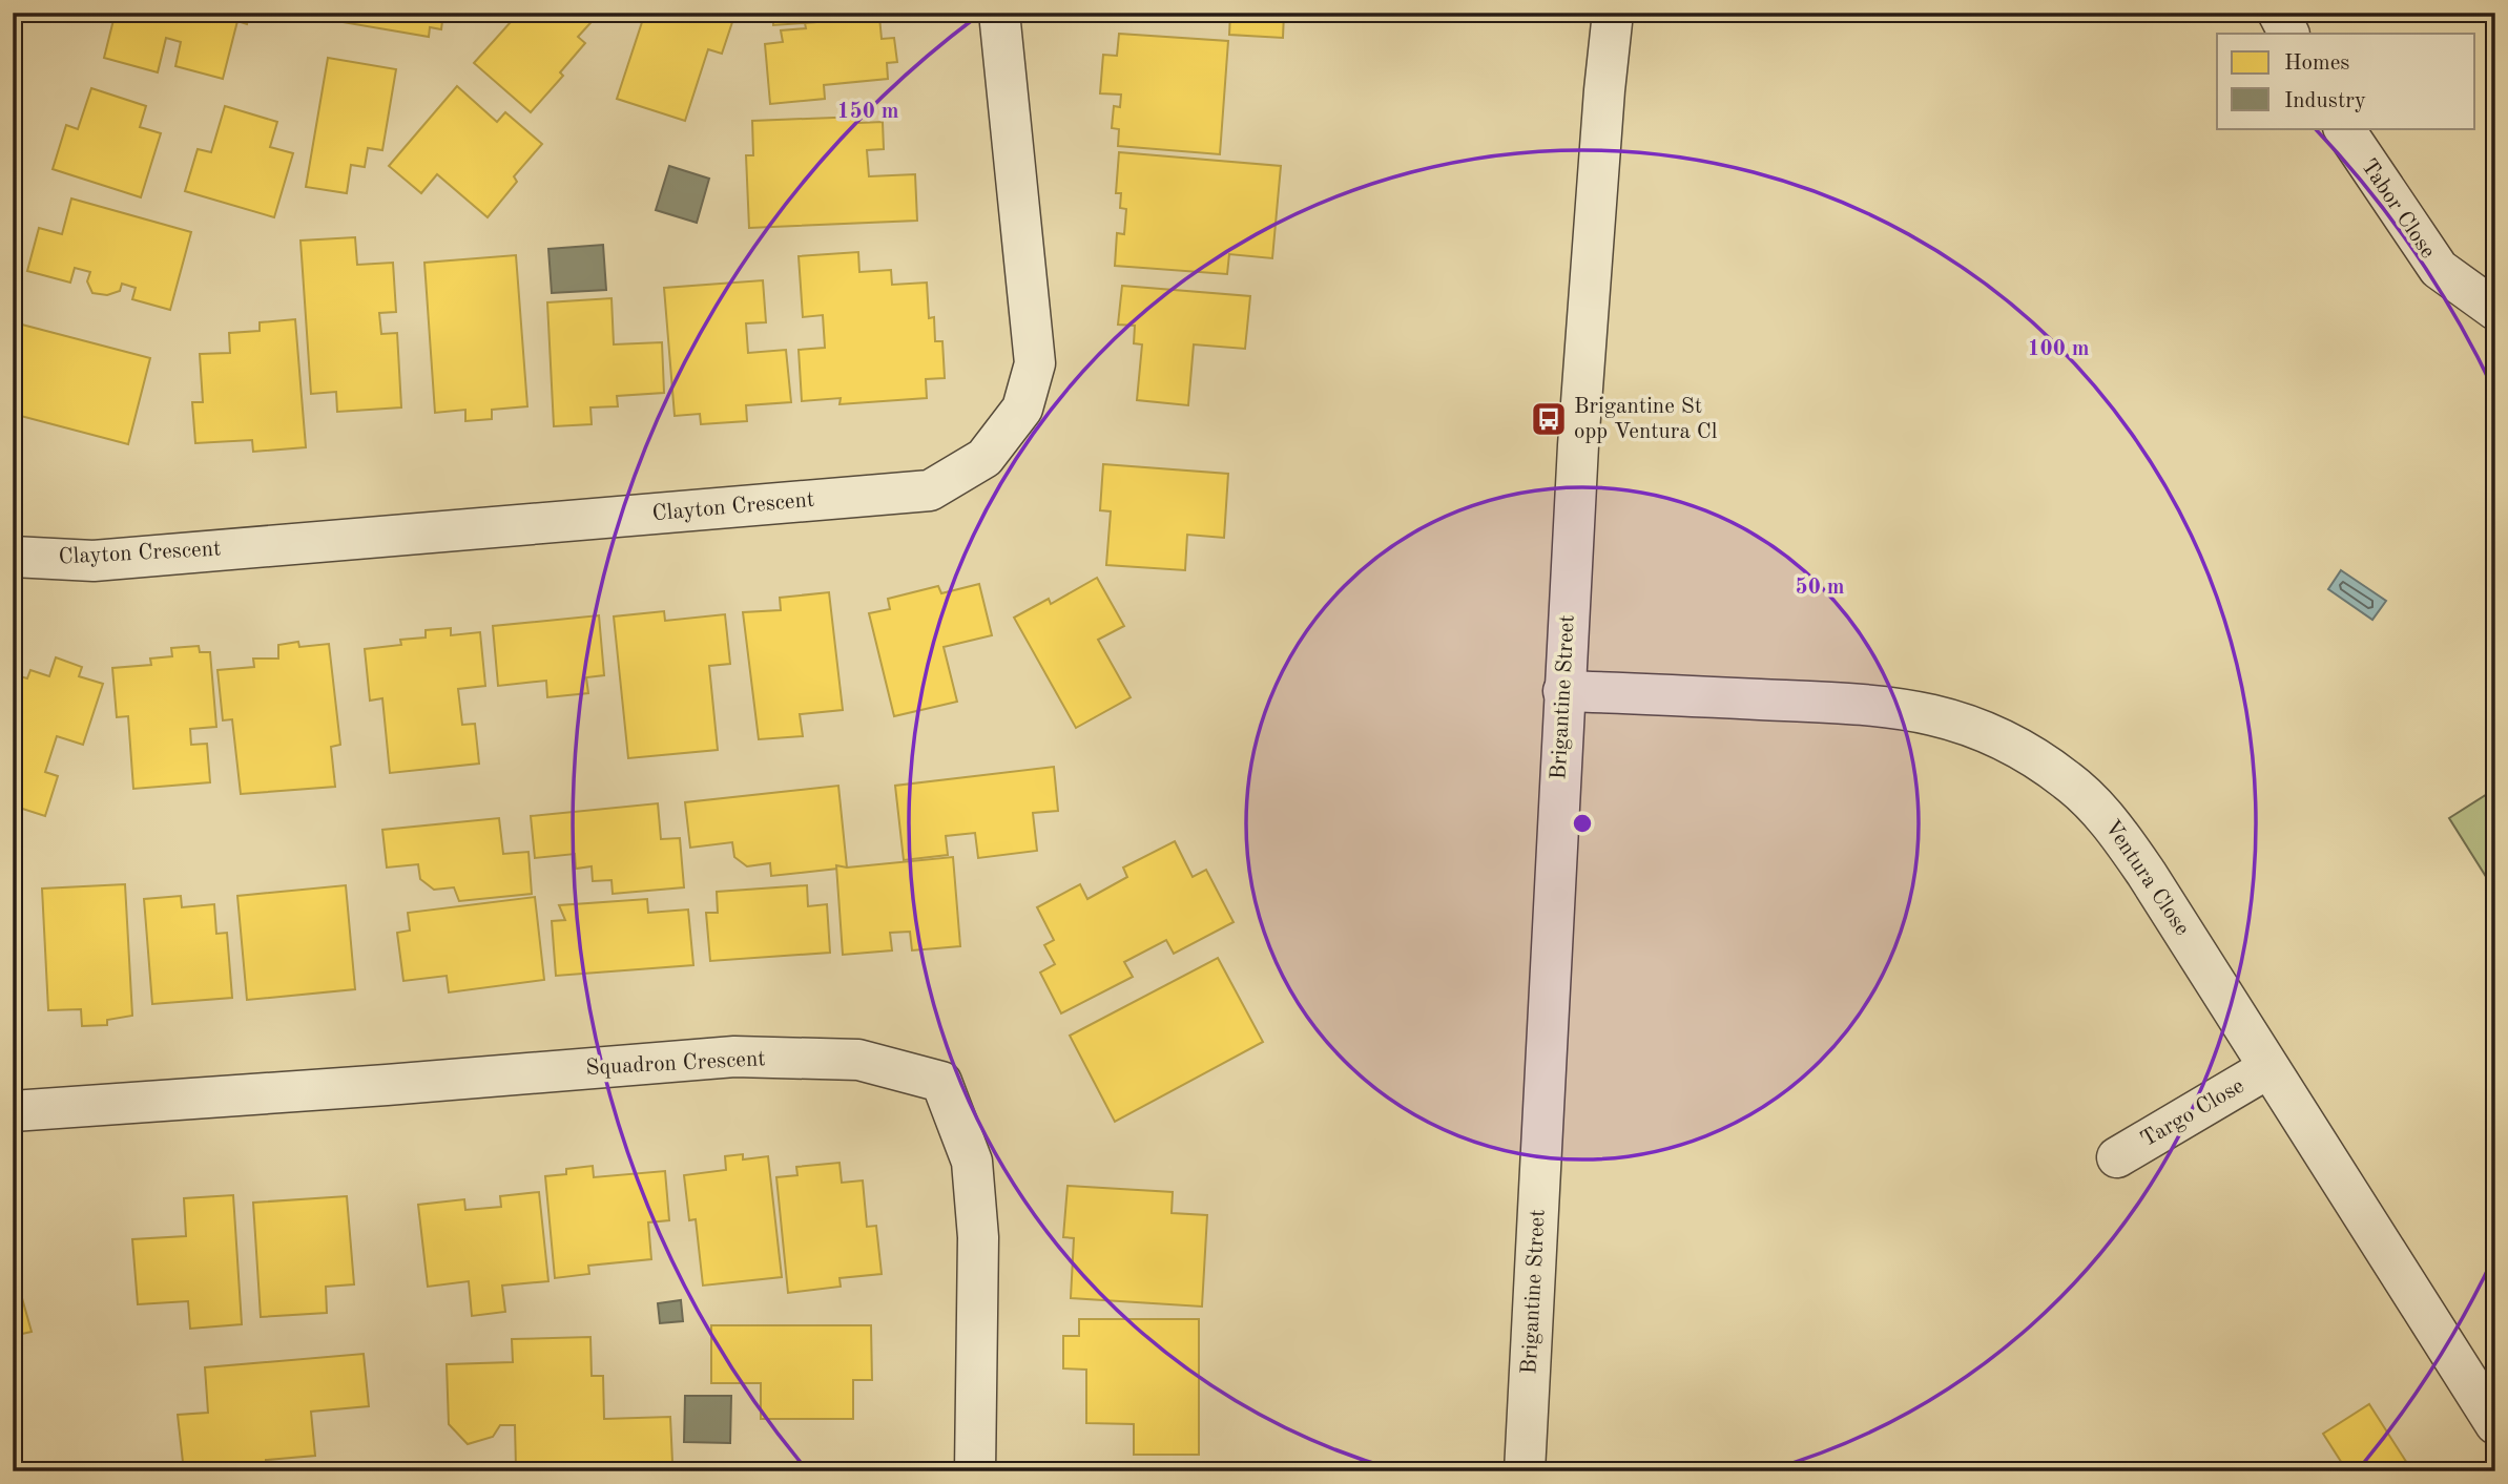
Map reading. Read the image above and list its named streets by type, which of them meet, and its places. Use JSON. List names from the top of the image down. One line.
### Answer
{"streets":{"street":["Tabor Close","Clayton Crescent","Brigantine Street","Ventura Close","Squadron Crescent","Targo Close"]},"crossings":[["Brigantine Street","Ventura Close"],["Ventura Close","Targo Close"]],"places":{"bus stop":["Brigantine St opp Ventura Cl"]},"legend":["Homes","Industry"],"rings":["150 m","100 m","50 m"]}
